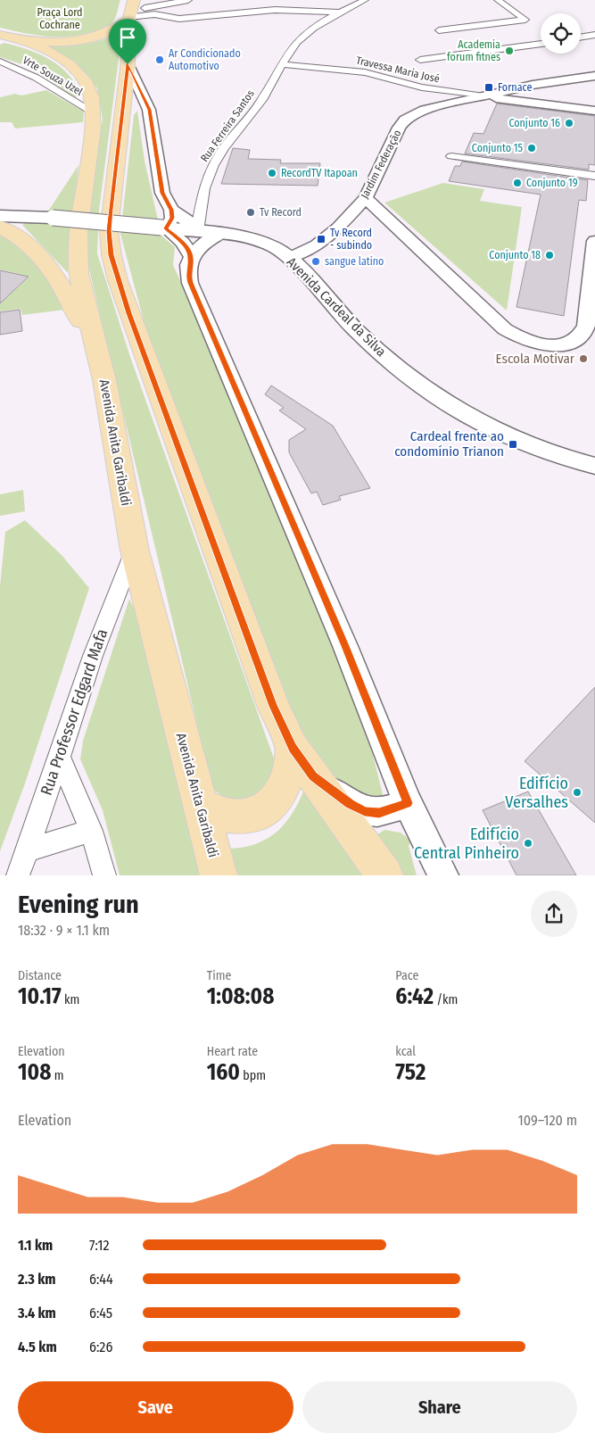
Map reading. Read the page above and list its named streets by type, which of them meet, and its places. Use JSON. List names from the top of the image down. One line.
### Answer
{"streets":{"main road":["Avenida Cardeal da Silva","Avenida Anita Garibaldi"],"street":["Travessa Maria José","Vrte Souza Uzel","Rua Ferreira Santos","Jardim Federação","Rua Professor Edgard Mafa"]},"crossings":[["Travessa Maria José","Rua Ferreira Santos"],["Travessa Maria José","Jardim Federação"],["Vrte Souza Uzel","Avenida Anita Garibaldi"],["Rua Ferreira Santos","Avenida Cardeal da Silva"],["Jardim Federação","Avenida Cardeal da Silva"],["Avenida Anita Garibaldi","Rua Professor Edgard Mafa"]],"parks":["Praça Lord Cochrane"],"places":{"other":["Academia forum fitnes","Ar Condicionado Automotivo","Conjunto 16","Conjunto 15","RecordTV Itapoan","Conjunto 19","Tv Record","Conjunto 18","sangue latino","Escola Motivar","Edifício Versalhes","Edifício Central Pinheiro"],"transit":["Fornace","Tv Record - subindo","Cardeal frente ao condomínio Trianon"]},"page":{"heading":["Evening run","18:32 · 9 × 1.1 km"],"stats":[["Distance","10.17 km"],["Time","1:08:08"],["Pace","6:42 /km"],["Elevation","108 m"],["Heart rate","160 bpm"],["kcal","752"]],"chart":["Elevation","109–120 m"],"list":[{"name":"1.1 km","note":"7:12"},{"name":"2.3 km","note":"6:44"},{"name":"3.4 km","note":"6:45"},{"name":"4.5 km","note":"6:26"}],"buttons":["Save","Share"]}}
